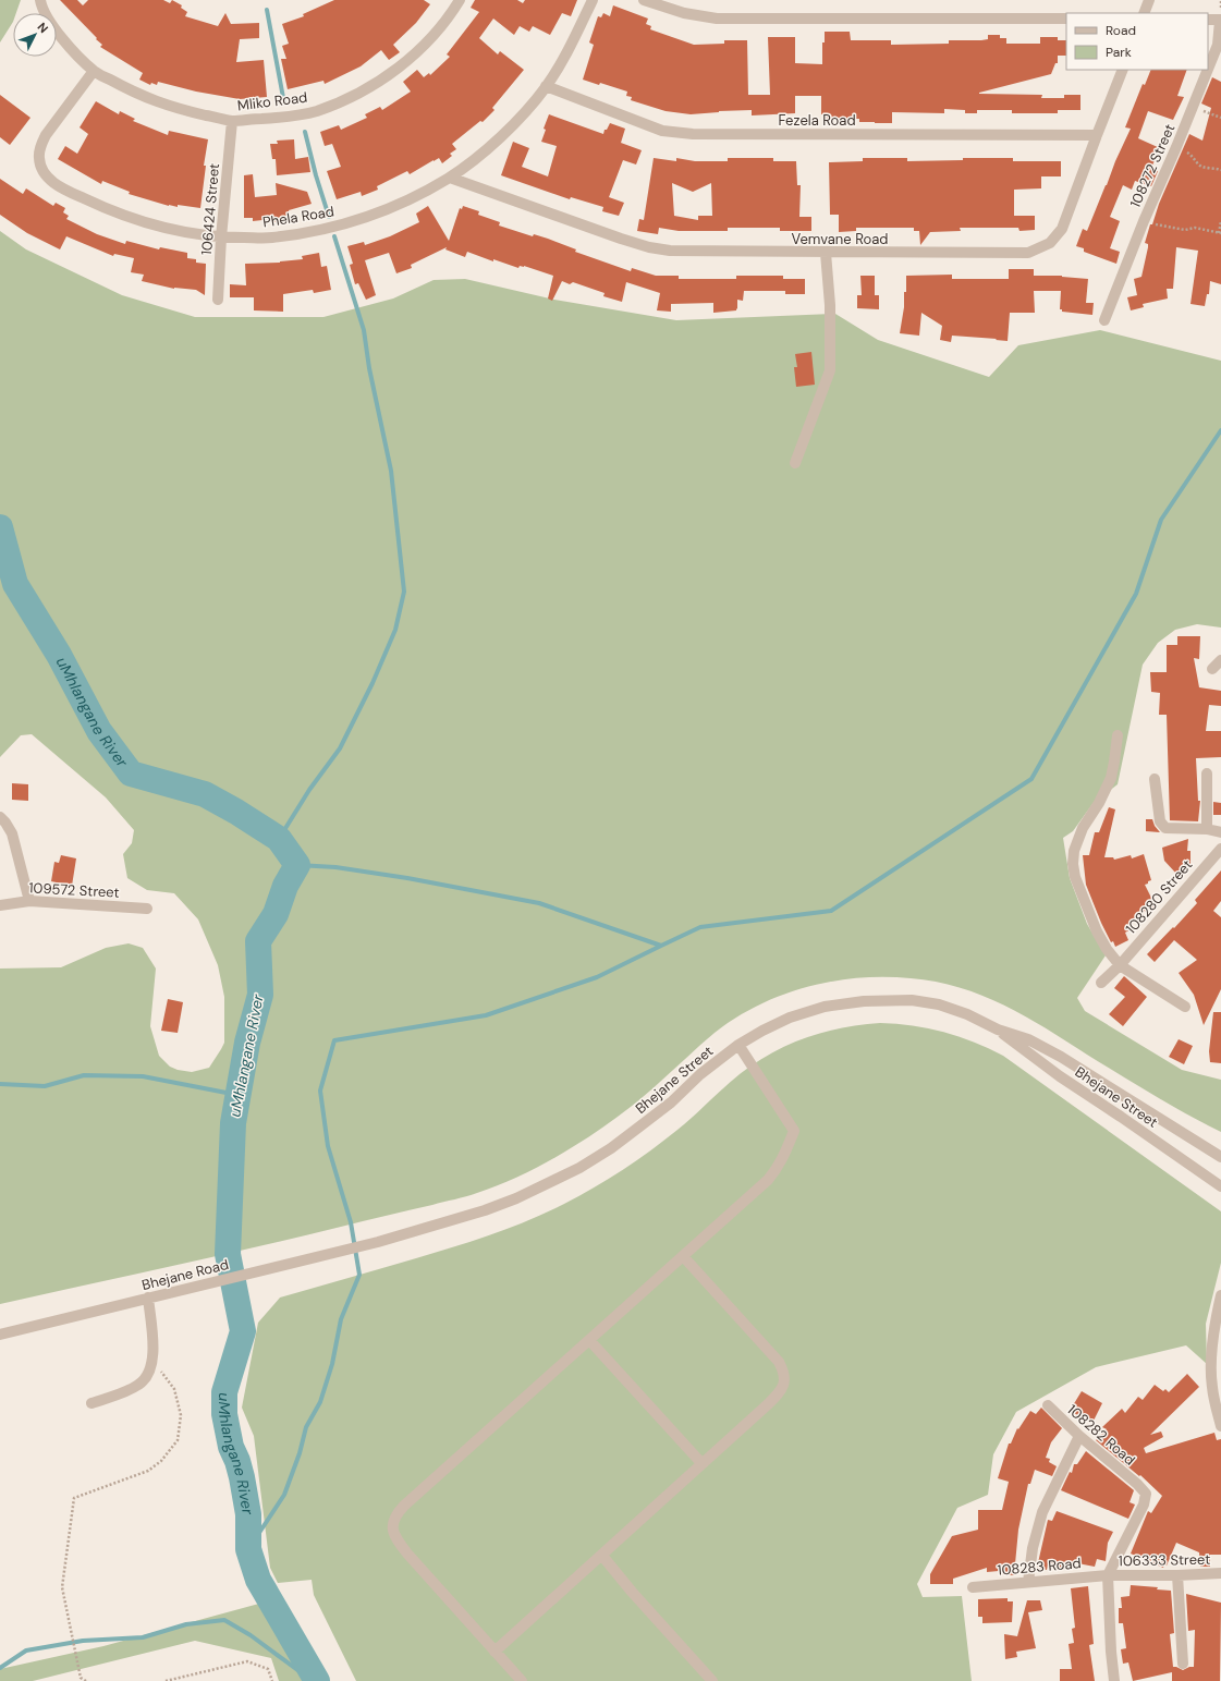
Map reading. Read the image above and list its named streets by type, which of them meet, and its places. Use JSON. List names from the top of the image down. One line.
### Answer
{"streets":{"street":["Mliko Road","Fezela Road","108272 Street","106424 Street","Phela Road","Vemvane Road","109572 Street","108280 Street","Bhejane Street","Bhejane Road","108282 Road","106333 Street","108283 Road"]},"crossings":[["Mliko Road","106424 Street"],["Mliko Road","Phela Road"],["Fezela Road","Phela Road"],["Fezela Road","Vemvane Road"],["106424 Street","Phela Road"],["Phela Road","Vemvane Road"],["Bhejane Street","Bhejane Road"],["108282 Road","106333 Street"],["108282 Road","108283 Road"],["106333 Street","108283 Road"]],"water":["uMhlangane River"],"legend":["Road","Park"],"north":"top right"}
